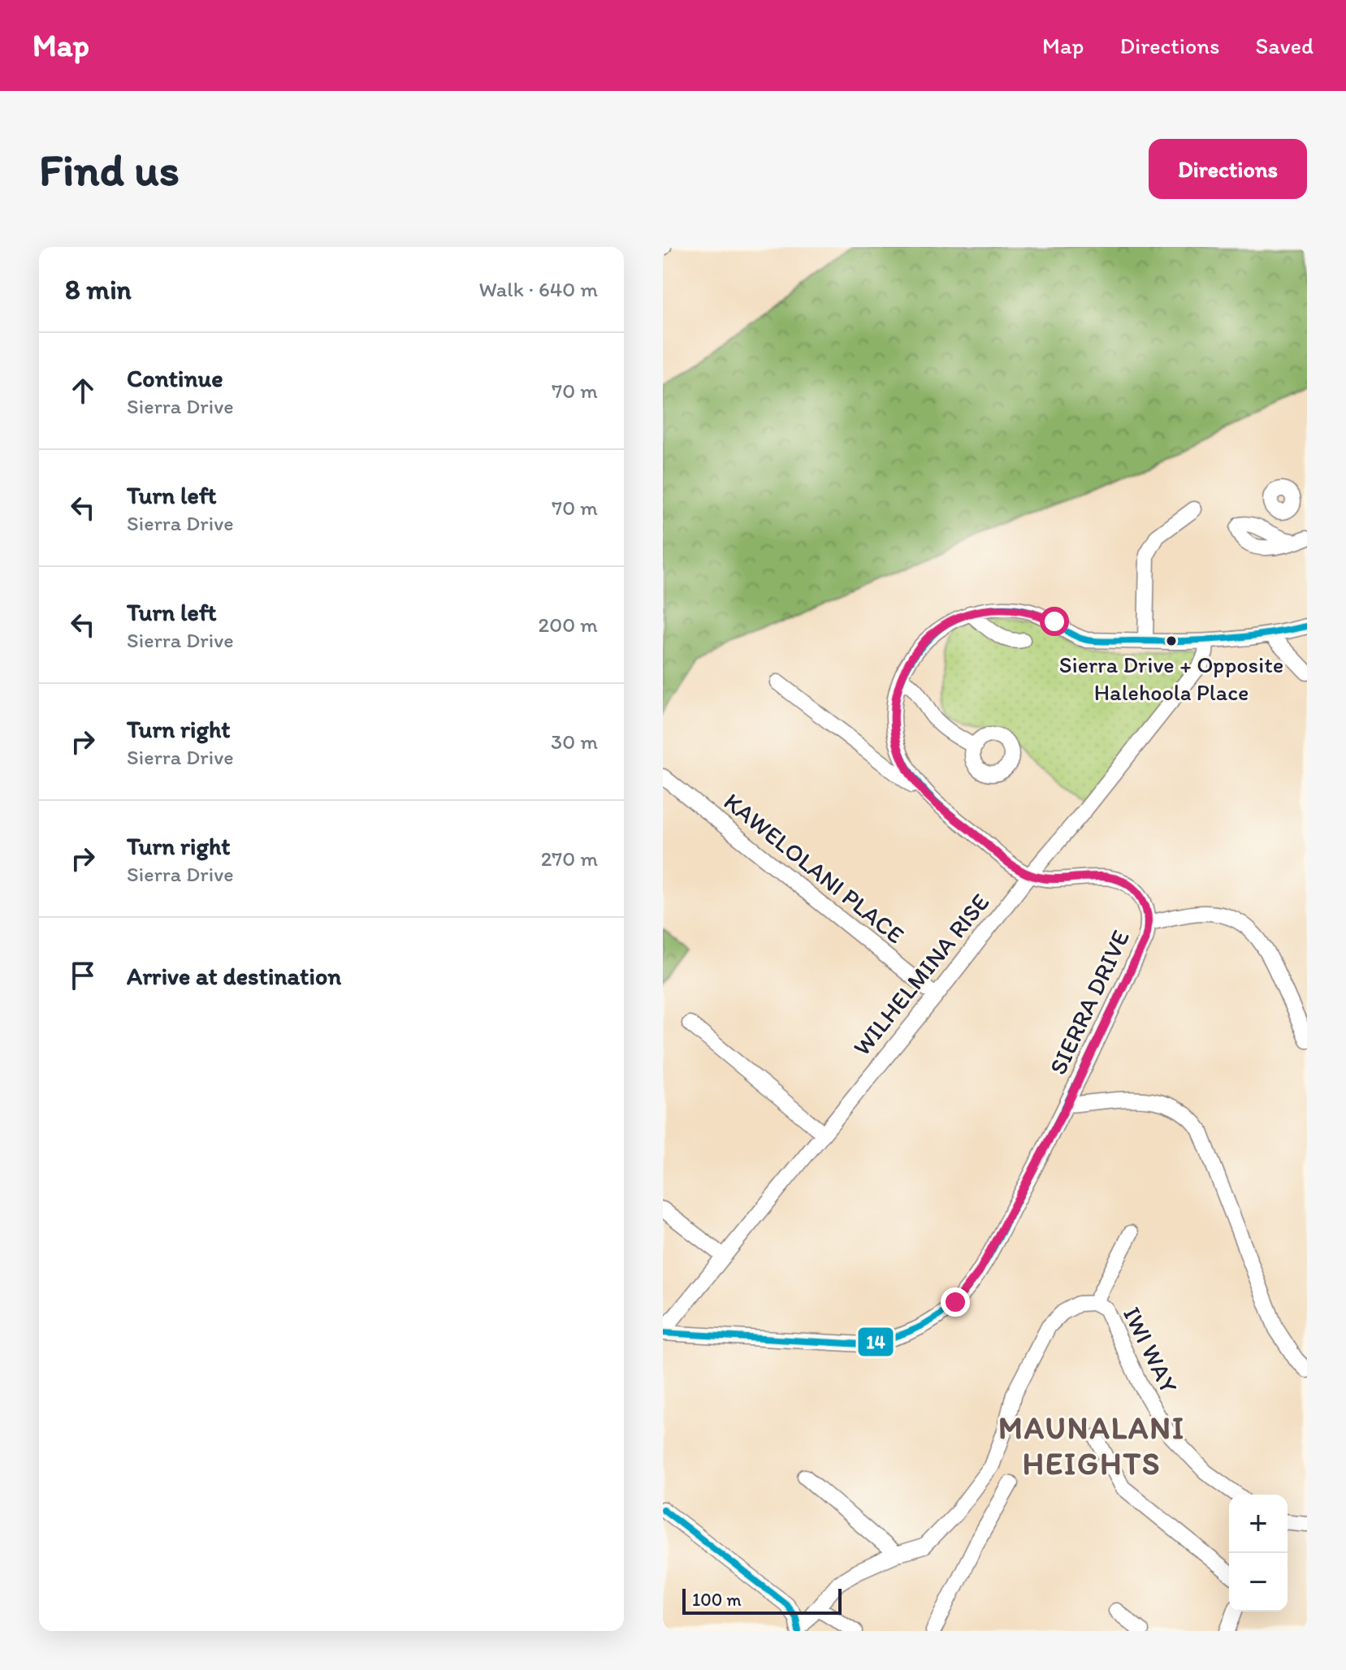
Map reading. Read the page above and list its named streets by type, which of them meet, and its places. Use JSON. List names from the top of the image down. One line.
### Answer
{"streets":{"street":["KAWELOLANI PLACE","WILHELMINA RISE","SIERRA DRIVE","IWI WAY"]},"crossings":[["KAWELOLANI PLACE","WILHELMINA RISE"],["WILHELMINA RISE","SIERRA DRIVE"]],"districts":["MAUNALANI HEIGHTS"],"places":["Sierra Drive + Opposite Halehoola Place"],"lines":["transit line 14"],"scale_bar":"100 m","page":{"header":"Map","nav":["Map","Directions","Saved"],"buttons":"Directions","title":"Find us","heading":["8 min","Walk · 640 m"],"list":[["Continue","Sierra Drive","70 m"],["Turn left","Sierra Drive","70 m"],["Turn left","Sierra Drive","200 m"],["Turn right","Sierra Drive","30 m"],["Turn right","Sierra Drive","270 m"],"Arrive at destination"],"map_buttons":["+","−"],"scale":"100 m"}}
